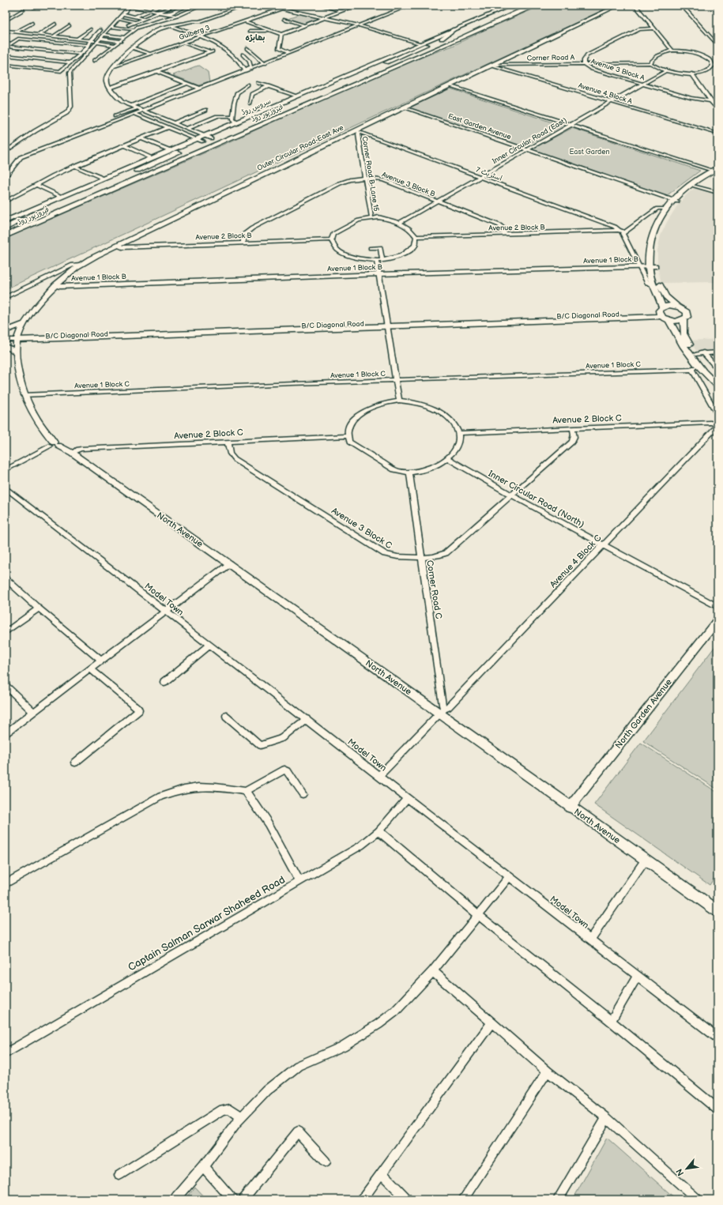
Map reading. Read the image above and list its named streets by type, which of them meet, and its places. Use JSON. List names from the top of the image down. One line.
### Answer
{"streets":{"main road":["فیروزپور روڈ","B/C Diagonal Road"],"street":["Gulberg 3","Corner Road A","Avenue 3 Block A","Avenue 4 Block A","سروس روڈ","East Garden Avenue","Inner Circular Road (East)","Outer Circular Road-East Ave","Corner Road B-Lane 15","اسٹریٹ 7","Avenue 3 Block B","Avenue 2 Block B","Avenue 1 Block B","Avenue 1 Block C","Avenue 2 Block C","Inner Circular Road (North)","Avenue 3 Block C","North Avenue","Avenue 4 Block C","Corner Road C","Model Town","North Garden Avenue","Captain Salman Sarwar Shaheed Road"]},"crossings":[["Gulberg 3","سروس روڈ"],["Corner Road A","Avenue 3 Block A"],["Corner Road A","Avenue 4 Block A"],["Corner Road A","Outer Circular Road-East Ave"],["Avenue 3 Block A","Inner Circular Road (East)"],["Avenue 4 Block A","Inner Circular Road (East)"],["Avenue 4 Block A","Outer Circular Road-East Ave"],["سروس روڈ","فیروزپور روڈ"],["East Garden Avenue","Inner Circular Road (East)"],["East Garden Avenue","Outer Circular Road-East Ave"],["Inner Circular Road (East)","اسٹریٹ 7"],["Inner Circular Road (East)","Avenue 3 Block B"],["Outer Circular Road-East Ave","Corner Road B-Lane 15"],["Outer Circular Road-East Ave","اسٹریٹ 7"],["Outer Circular Road-East Ave","Avenue 2 Block B"],["Outer Circular Road-East Ave","Avenue 1 Block B"],["Outer Circular Road-East Ave","B/C Diagonal Road"],["Corner Road B-Lane 15","اسٹریٹ 7"],["Corner Road B-Lane 15","Avenue 3 Block B"],["اسٹریٹ 7","Avenue 2 Block B"],["Avenue 3 Block B","Avenue 2 Block B"],["Avenue 2 Block C","Inner Circular Road (North)"],["Avenue 2 Block C","Avenue 3 Block C"],["Avenue 2 Block C","North Avenue"],["Avenue 2 Block C","Avenue 4 Block C"],["Avenue 2 Block C","Corner Road C"],["Inner Circular Road (North)","Avenue 3 Block C"],["Inner Circular Road (North)","Avenue 4 Block C"],["Inner Circular Road (North)","Corner Road C"],["Avenue 3 Block C","Corner Road C"],["North Avenue","Avenue 4 Block C"],["North Avenue","Corner Road C"],["North Avenue","North Garden Avenue"],["Avenue 4 Block C","Corner Road C"],["Avenue 4 Block C","Model Town"],["Model Town","Captain Salman Sarwar Shaheed Road"]],"districts":["بھابڑہ"],"parks":["East Garden"],"north":"bottom left"}
